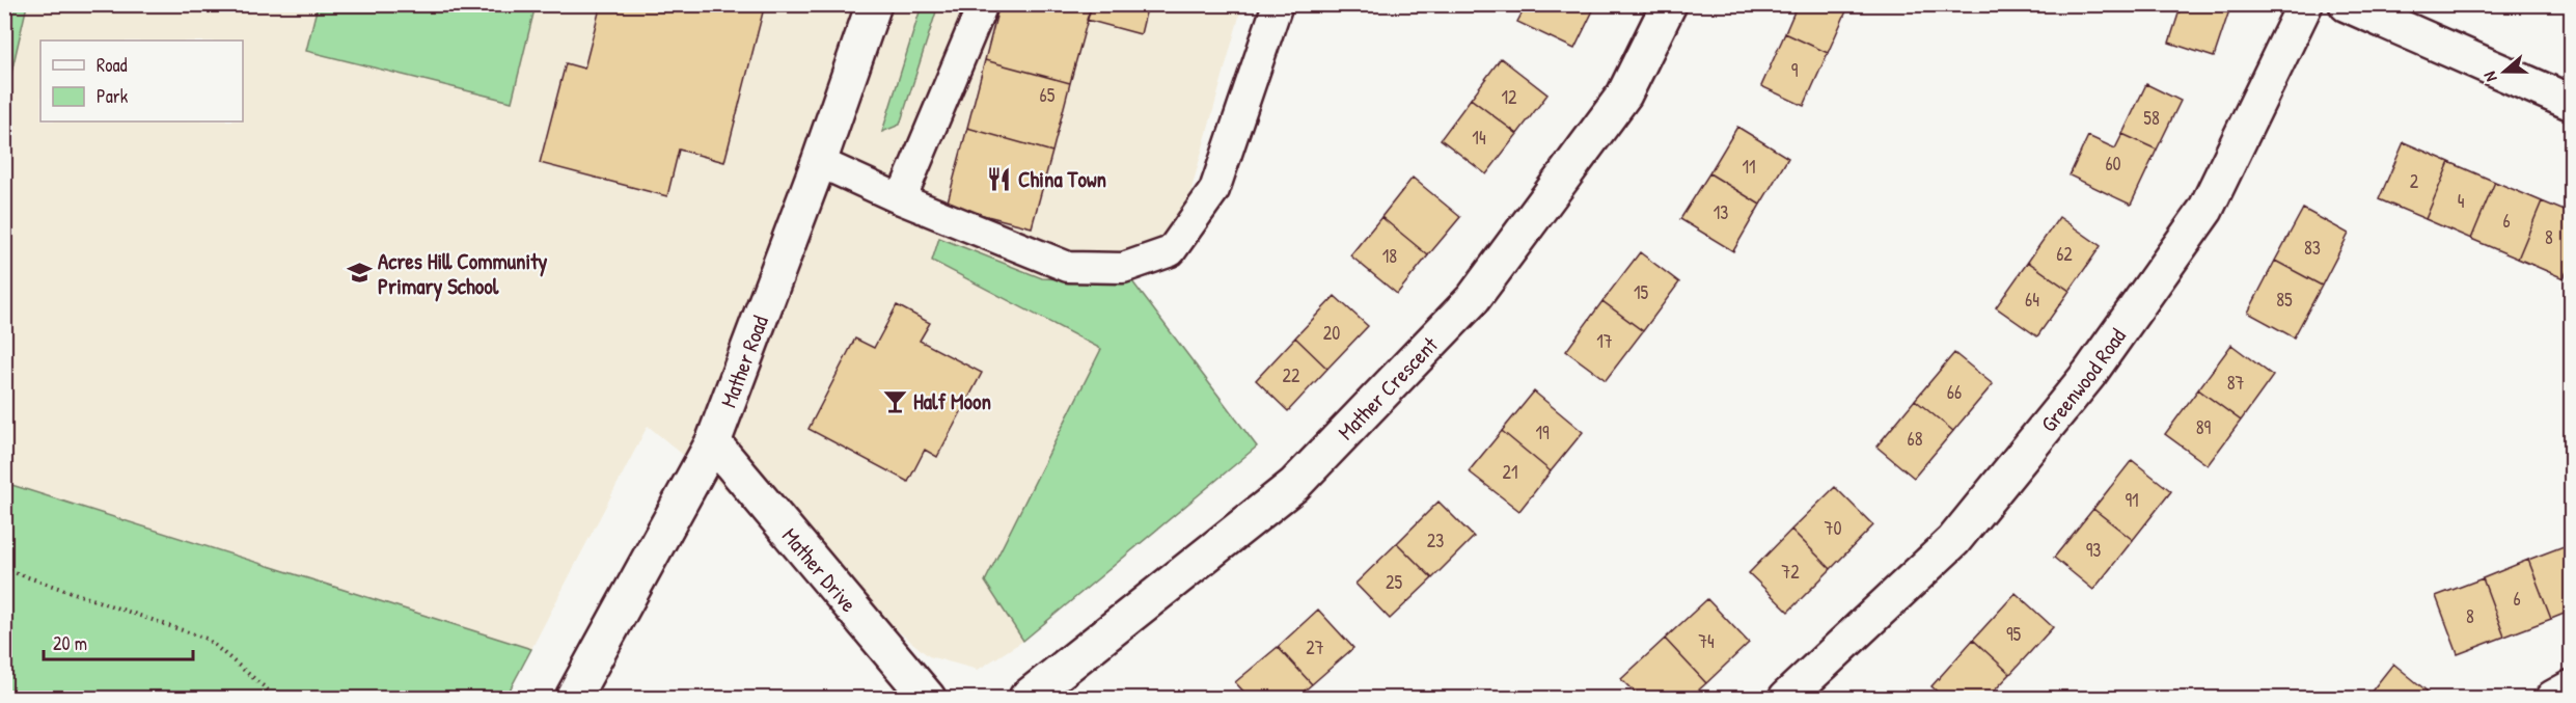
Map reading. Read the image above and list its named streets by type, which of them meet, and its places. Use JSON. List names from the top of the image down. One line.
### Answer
{"streets":{"street":["Mather Road","Greenwood Road","Mather Crescent","Mather Drive"]},"crossings":[["Mather Road","Mather Drive"]],"places":{"restaurant":["China Town"],"school or university":["Acres Hill Community Primary School"],"bar":["Half Moon"]},"house_numbers":["9","65","12","58","14","60","11","2","4","13","6","8","83","62","18","15","64","85","20","17","22","87","66","89","19","68","21","91","70","23","93","72","25","6","8","95","74","27"],"legend":["Road","Park"],"scale_bar":"20 m","north":"left"}
